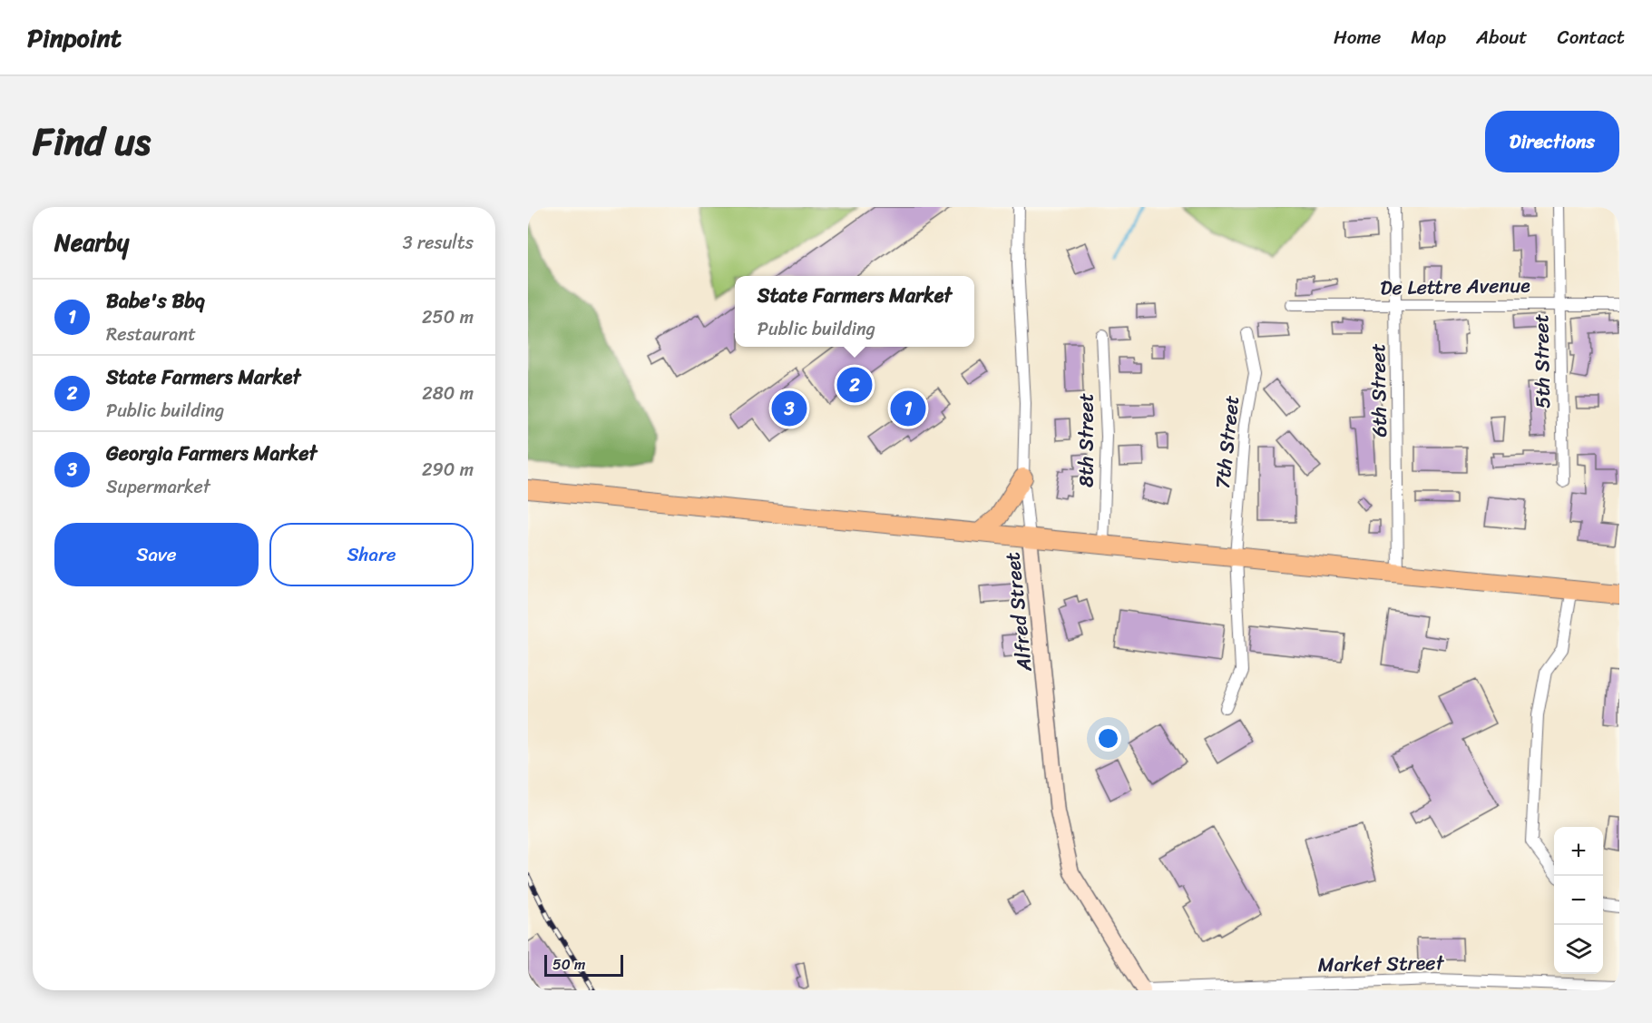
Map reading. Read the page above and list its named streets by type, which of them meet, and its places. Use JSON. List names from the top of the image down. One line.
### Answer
{"streets":{"main road":["Alfred Street"],"street":["De Lettre Avenue","5th Street","6th Street","8th Street","7th Street","Market Street"]},"crossings":[["De Lettre Avenue","5th Street"],["De Lettre Avenue","6th Street"],["Alfred Street","Market Street"]],"scale_bar":"50 m","page":{"header":"Pinpoint","nav":["Home","Map","About","Contact"],"title":"Find us","buttons":["Directions",["Save","Share"]],"heading":["Nearby","3 results"],"popup":["State Farmers Market","Public building"],"list":[{"mark":"1","name":"Babe's Bbq","note":"Restaurant","value":"250 m"},{"mark":"2","name":"State Farmers Market","note":"Public building","value":"280 m"},{"mark":"3","name":"Georgia Farmers Market","note":"Supermarket","value":"290 m"}],"pins":["2","1","3"],"map_buttons":["+","−"],"scale":"50 m"}}
